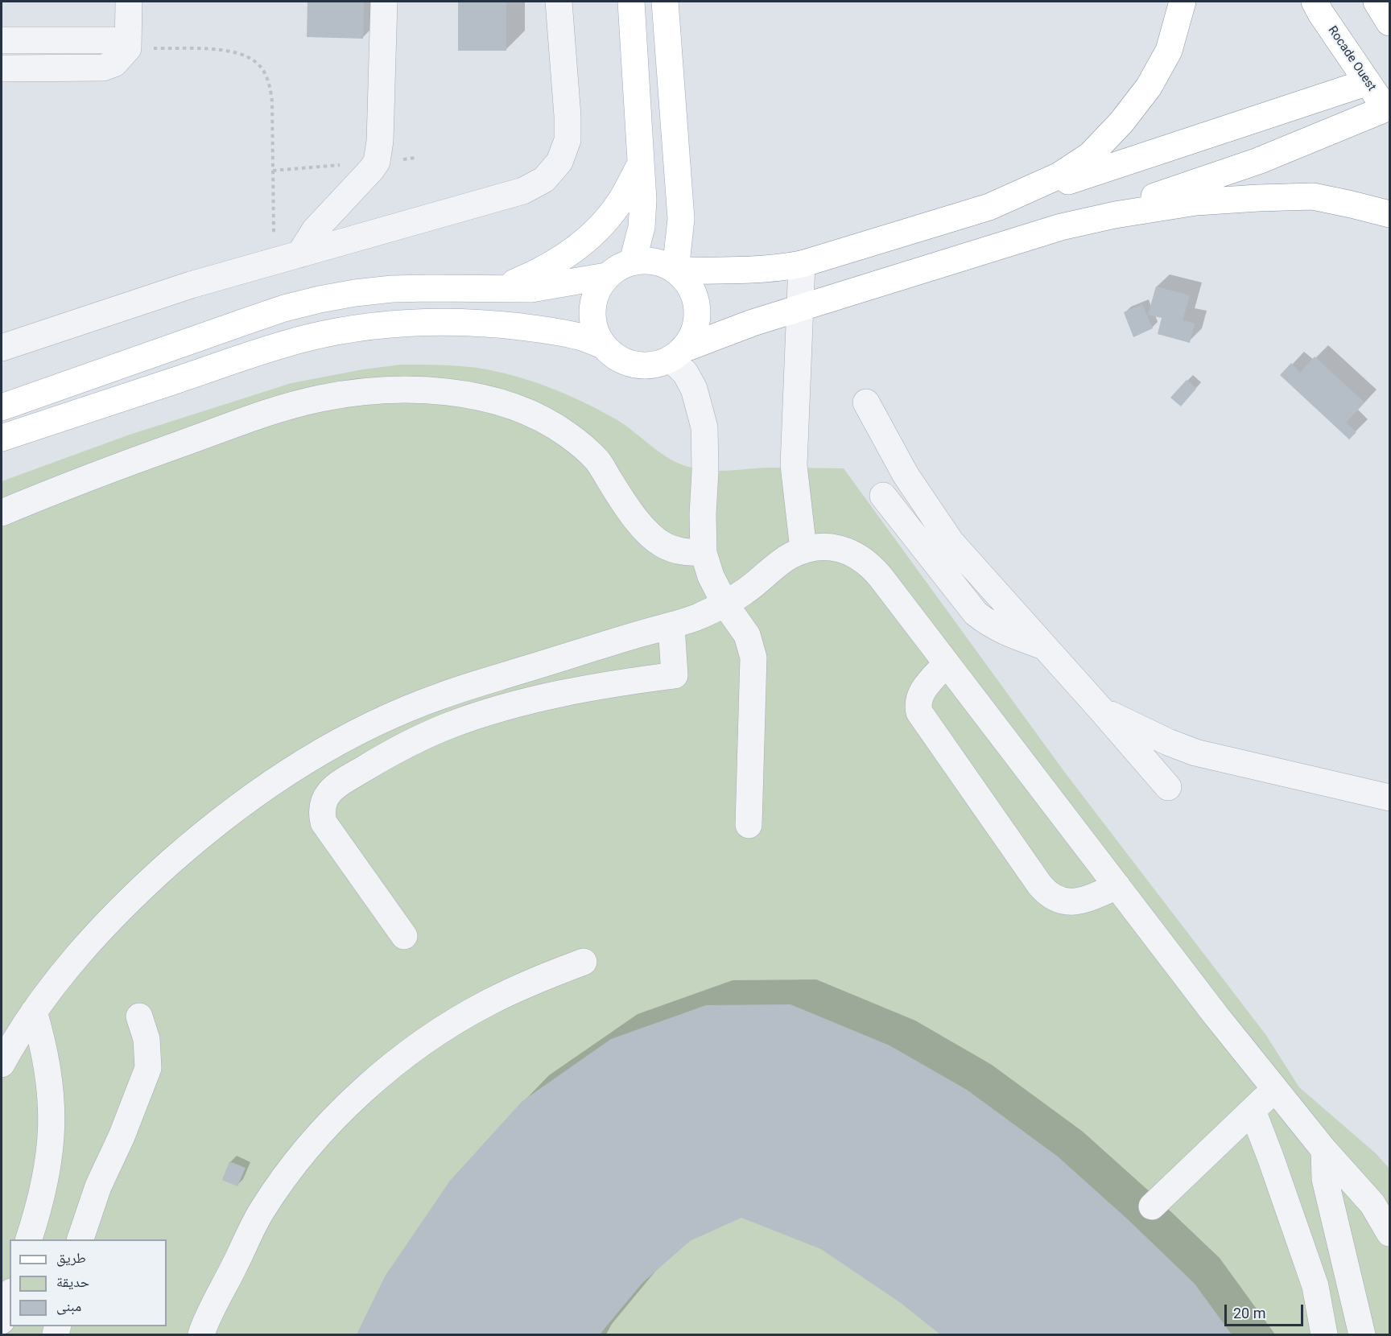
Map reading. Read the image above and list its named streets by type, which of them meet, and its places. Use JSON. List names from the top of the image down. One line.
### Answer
{"streets":{"main road":["Rocade Ouest"]},"legend":["طريق","حديقة","مبنى"],"scale_bar":"20 m"}
